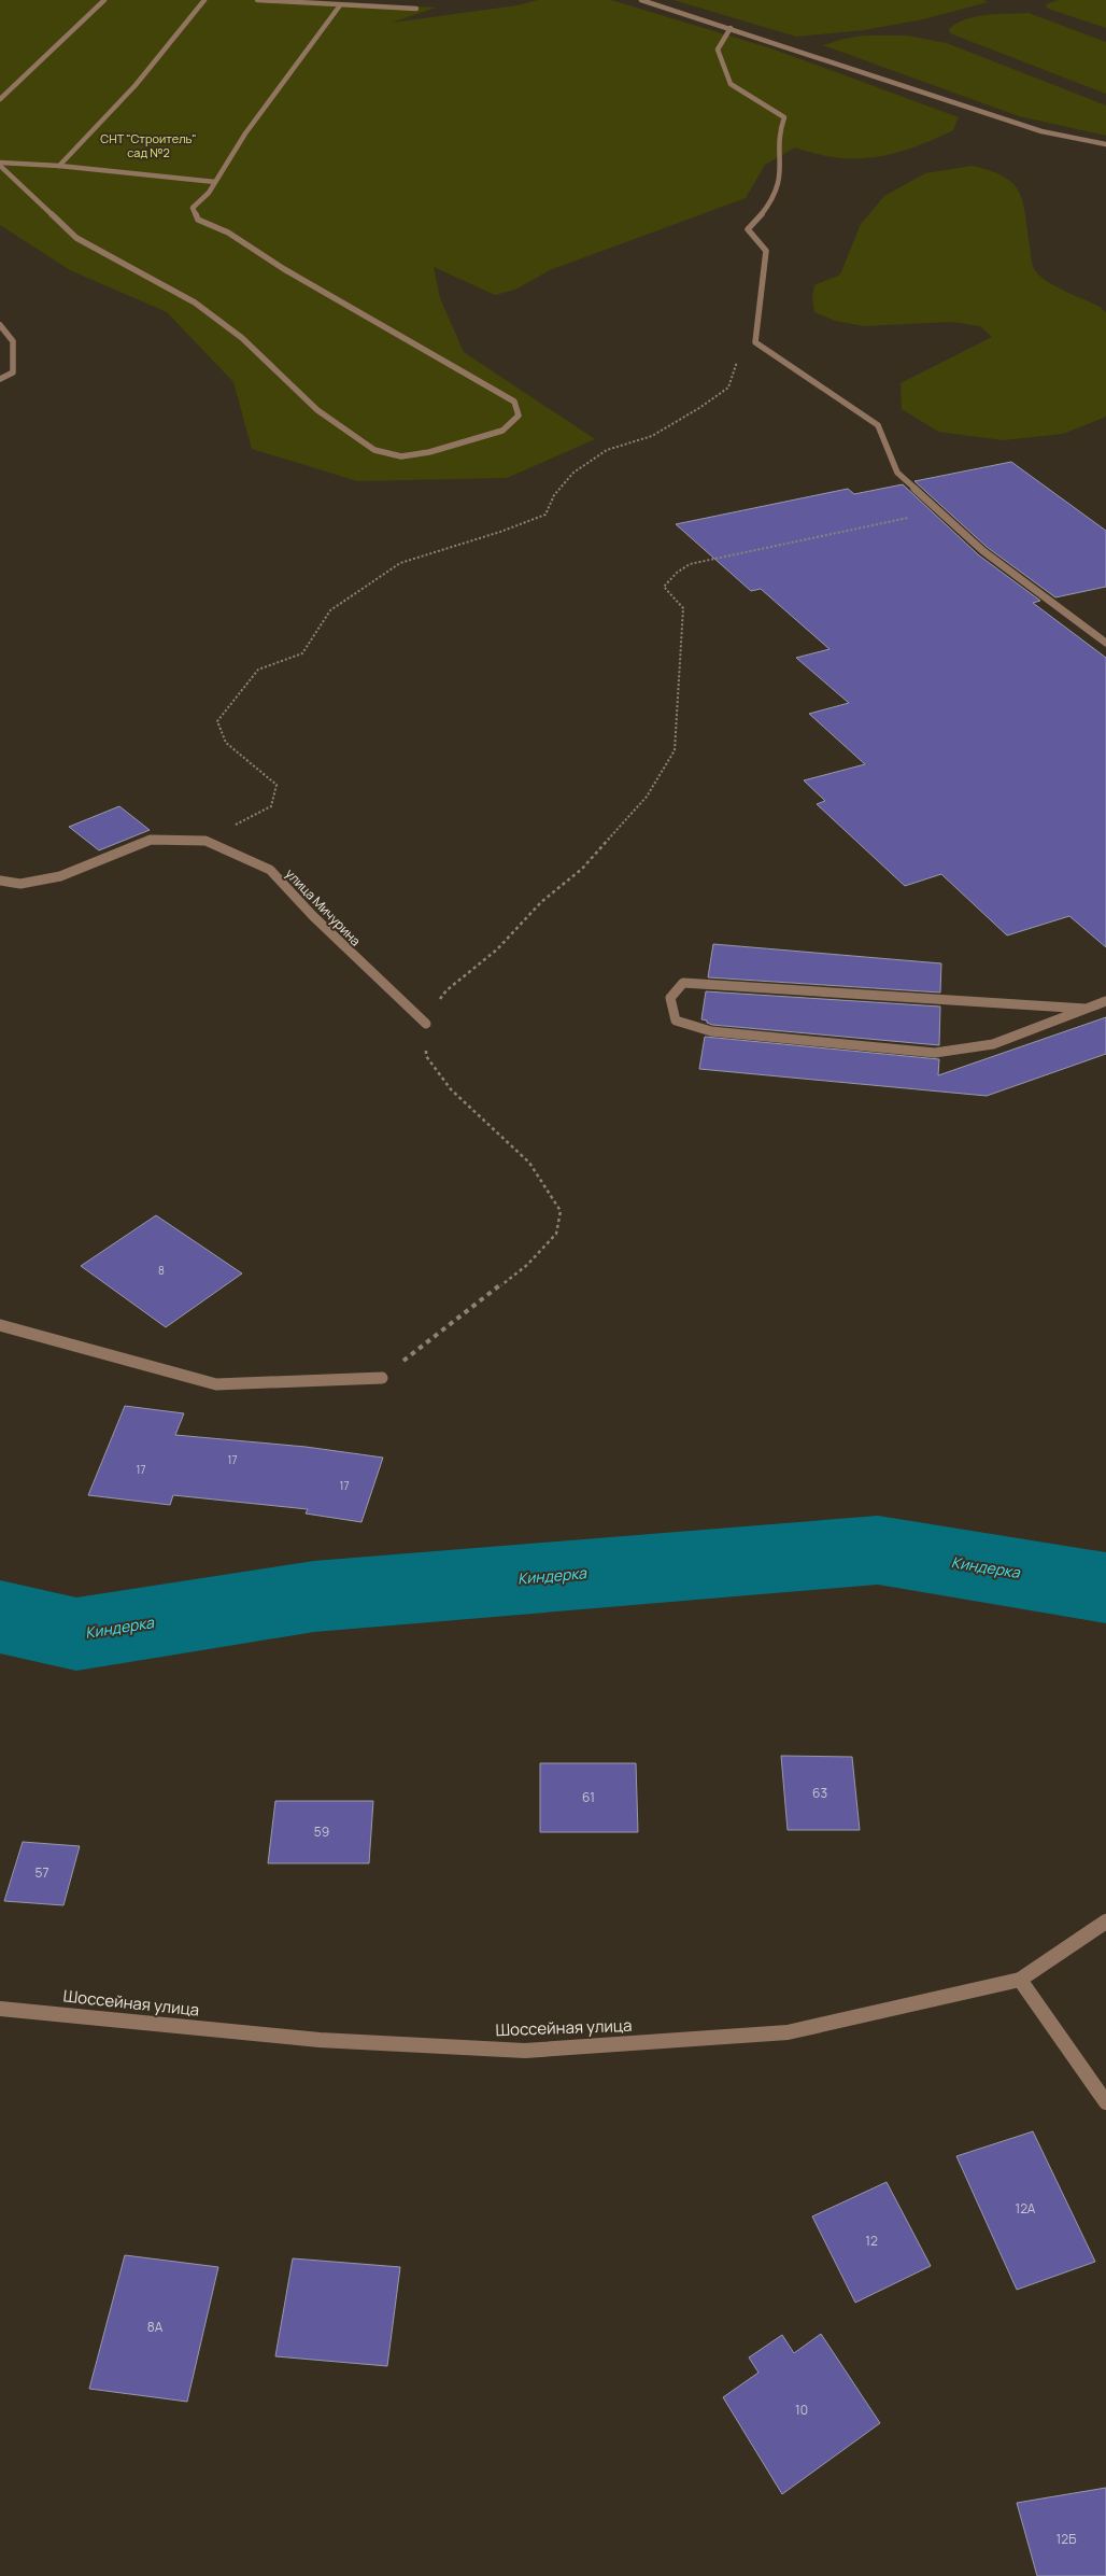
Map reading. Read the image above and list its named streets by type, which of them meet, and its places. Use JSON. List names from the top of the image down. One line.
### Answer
{"streets":{"street":["улица Мичурина","Шоссейная улица"]},"water":["Киндерка"],"parks":["СНТ \"Строитель\" сад №2"],"house_numbers":["8","17","17","17","63","61","59","57","12А","12","8А","10","12Б"]}
